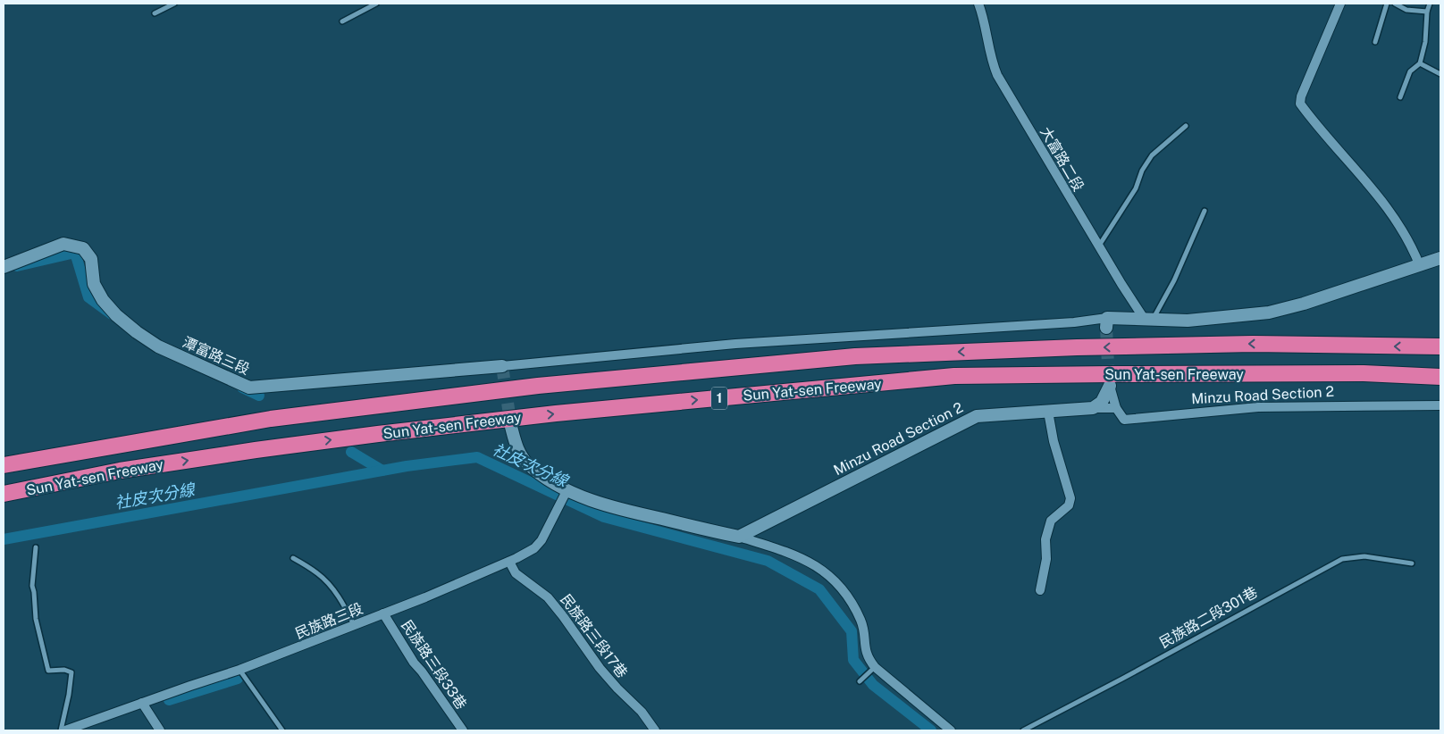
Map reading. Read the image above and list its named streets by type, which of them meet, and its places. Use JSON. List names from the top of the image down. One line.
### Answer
{"streets":{"highway":["Sun Yat-sen Freeway","1"],"street":["大富路二段","潭富路三段","Minzu Road Section 2","民族路三段","民族路三段17巷","民族路三段33巷"],"lane":["民族路二段301巷"]},"crossings":[["民族路三段","民族路三段17巷"],["民族路三段","民族路三段33巷"]],"water":["社皮次分線"]}
